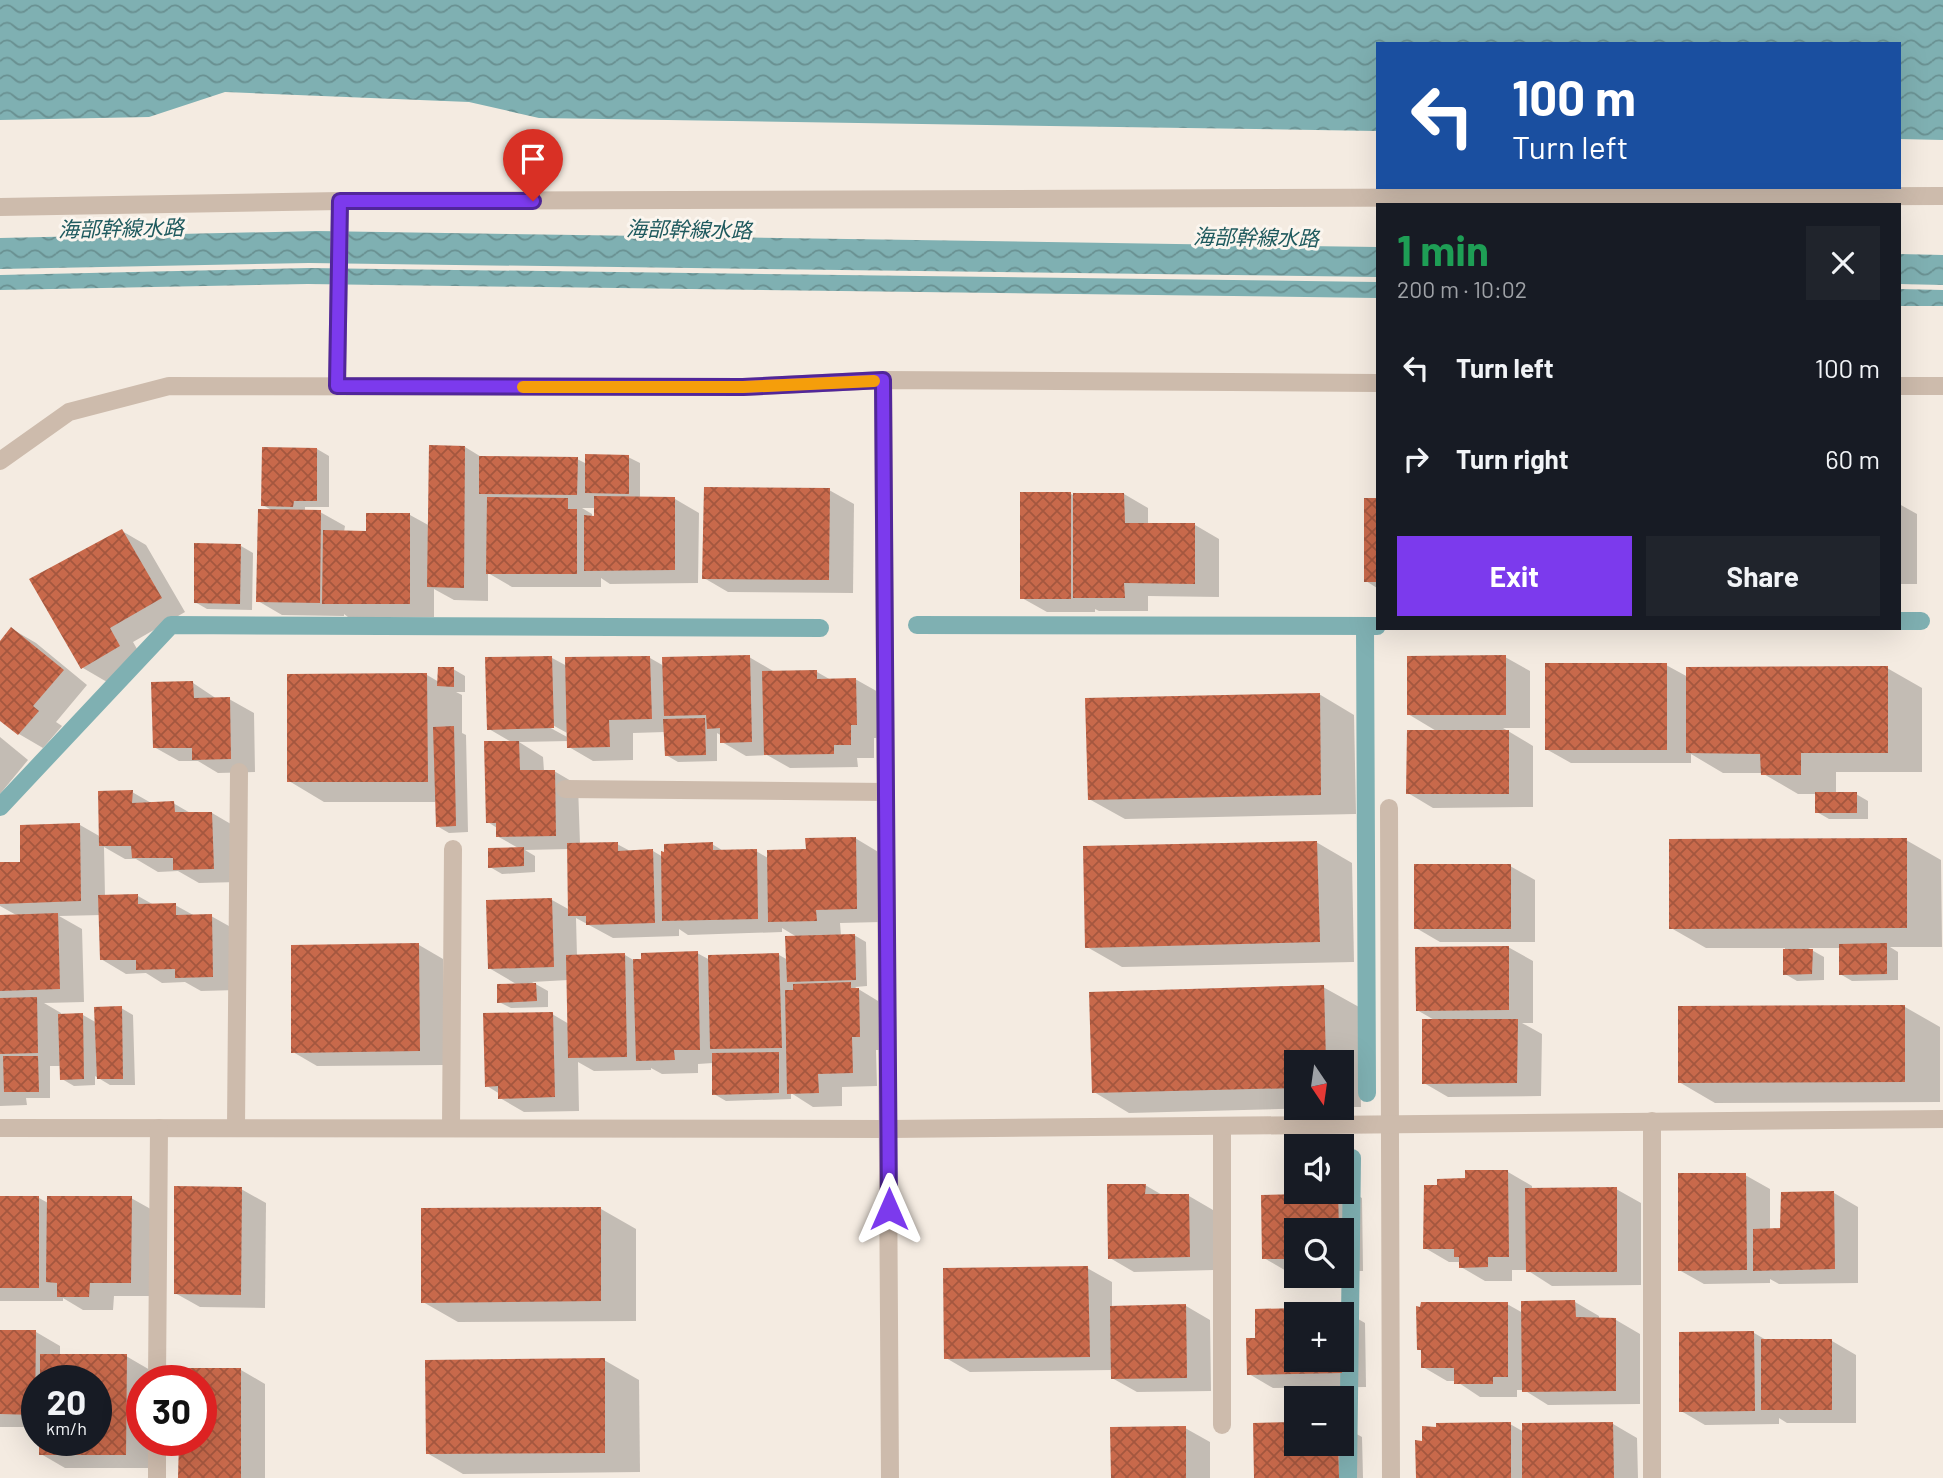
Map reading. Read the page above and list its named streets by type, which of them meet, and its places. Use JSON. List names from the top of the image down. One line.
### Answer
{"water":["海部幹線水路"],"north":"bottom","page":{"turn":["100 m","Turn left"],"heading":["1 min","200 m · 10:02"],"list":[{"name":"Turn left","value":"100 m"},{"name":"Turn right","value":"60 m"}],"buttons":["Exit","Share"],"map_buttons":["+","−"],"speed":"20 km/h","limit":"30"}}
